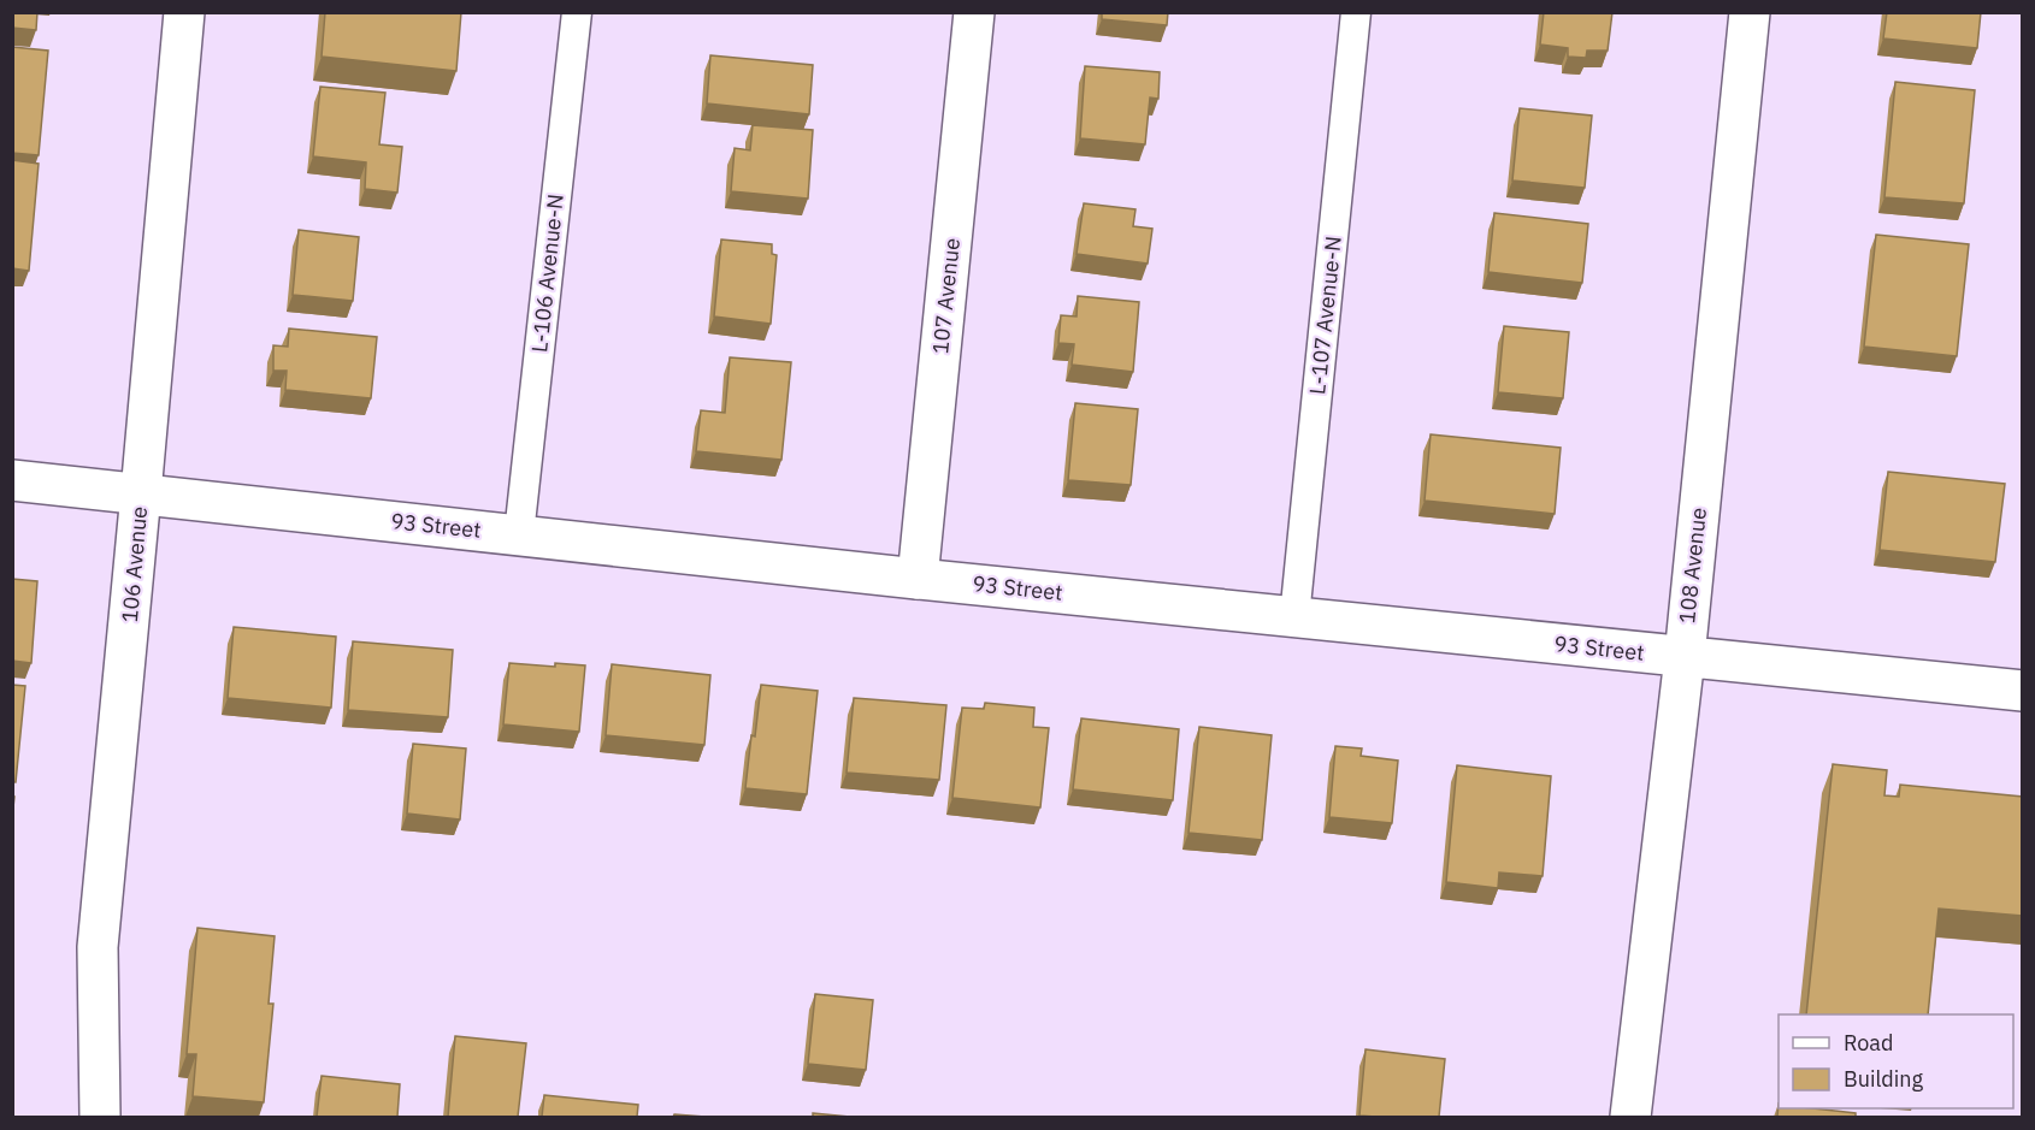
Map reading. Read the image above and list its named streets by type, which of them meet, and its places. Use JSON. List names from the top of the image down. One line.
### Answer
{"streets":{"street":["107 Avenue","93 Street","106 Avenue","108 Avenue"],"lane":["L-106 Avenue-N","L-107 Avenue-N"]},"crossings":[["L-106 Avenue-N","93 Street"],["107 Avenue","93 Street"],["L-107 Avenue-N","93 Street"],["93 Street","106 Avenue"],["93 Street","108 Avenue"]],"legend":["Road","Building"]}
